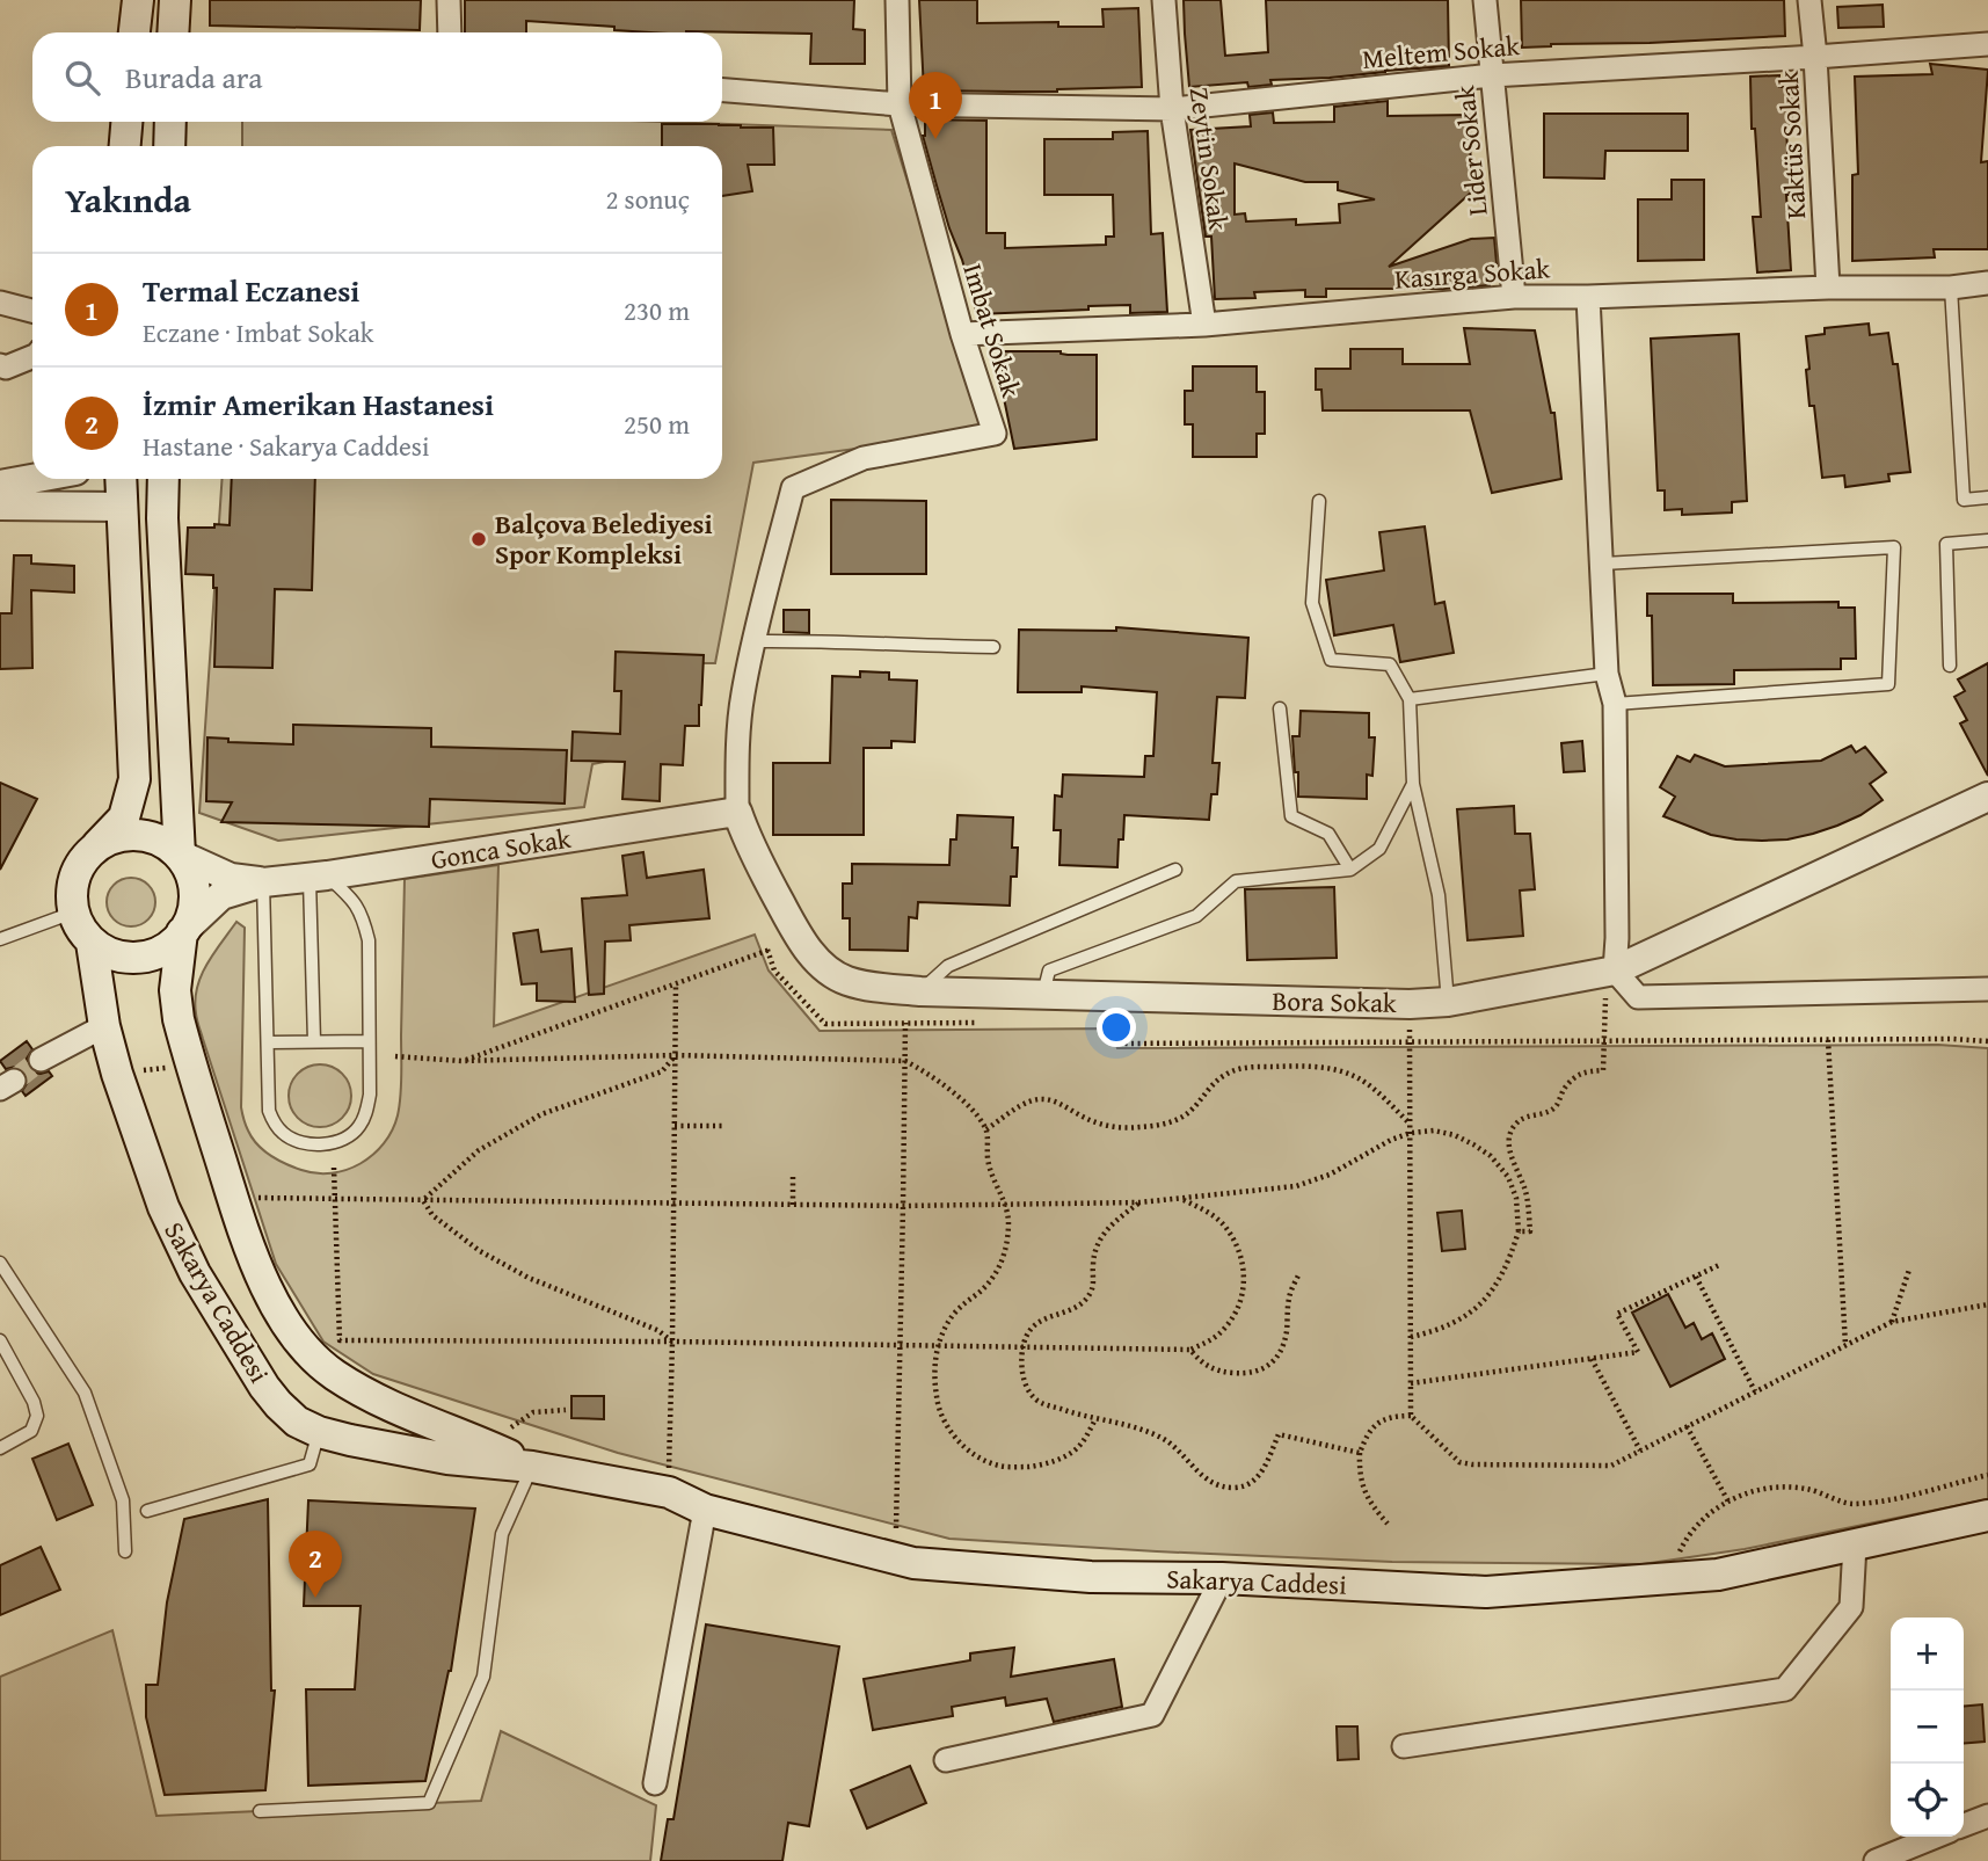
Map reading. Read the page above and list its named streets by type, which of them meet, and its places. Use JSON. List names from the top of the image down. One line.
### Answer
{"streets":{"main road":["Sakarya Caddesi"],"street":["Meltem Sokak","Kaktüs Sokak","Lider Sokak","Zeytin Sokak","Kasırga Sokak","Imbat Sokak","Gonca Sokak","Bora Sokak"]},"crossings":[["Meltem Sokak","Kaktüs Sokak"],["Meltem Sokak","Lider Sokak"],["Meltem Sokak","Zeytin Sokak"],["Meltem Sokak","Imbat Sokak"],["Kaktüs Sokak","Kasırga Sokak"],["Lider Sokak","Kasırga Sokak"],["Zeytin Sokak","Kasırga Sokak"],["Kasırga Sokak","Imbat Sokak"],["Imbat Sokak","Gonca Sokak"],["Imbat Sokak","Bora Sokak"],["Gonca Sokak","Bora Sokak"]],"places":["Balçova Belediyesi Spor Kompleksi"],"page":{"search":"Burada ara","pins":["1","2"],"heading":["Yakında","2 sonuç"],"list":[{"mark":"1","name":"Termal Eczanesi","note":"Eczane · Imbat Sokak","value":"230 m"},{"mark":"2","name":"İzmir Amerikan Hastanesi","note":"Hastane · Sakarya Caddesi","value":"250 m"}],"map_buttons":["+","−"]}}
